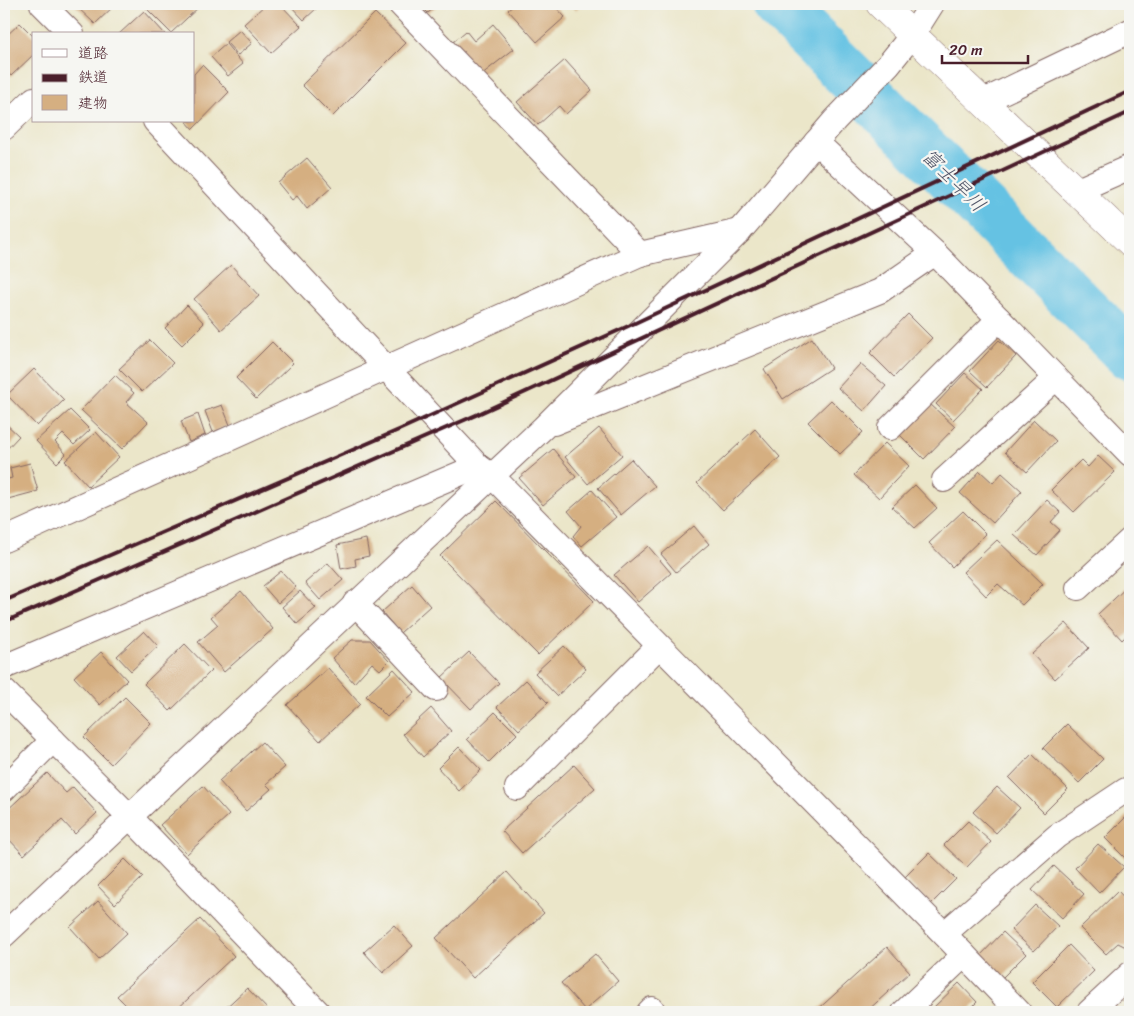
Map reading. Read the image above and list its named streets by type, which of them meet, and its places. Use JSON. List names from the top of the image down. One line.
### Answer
{"water":["富士早川"],"legend":["道路","鉄道","建物"],"scale_bar":"20 m"}
